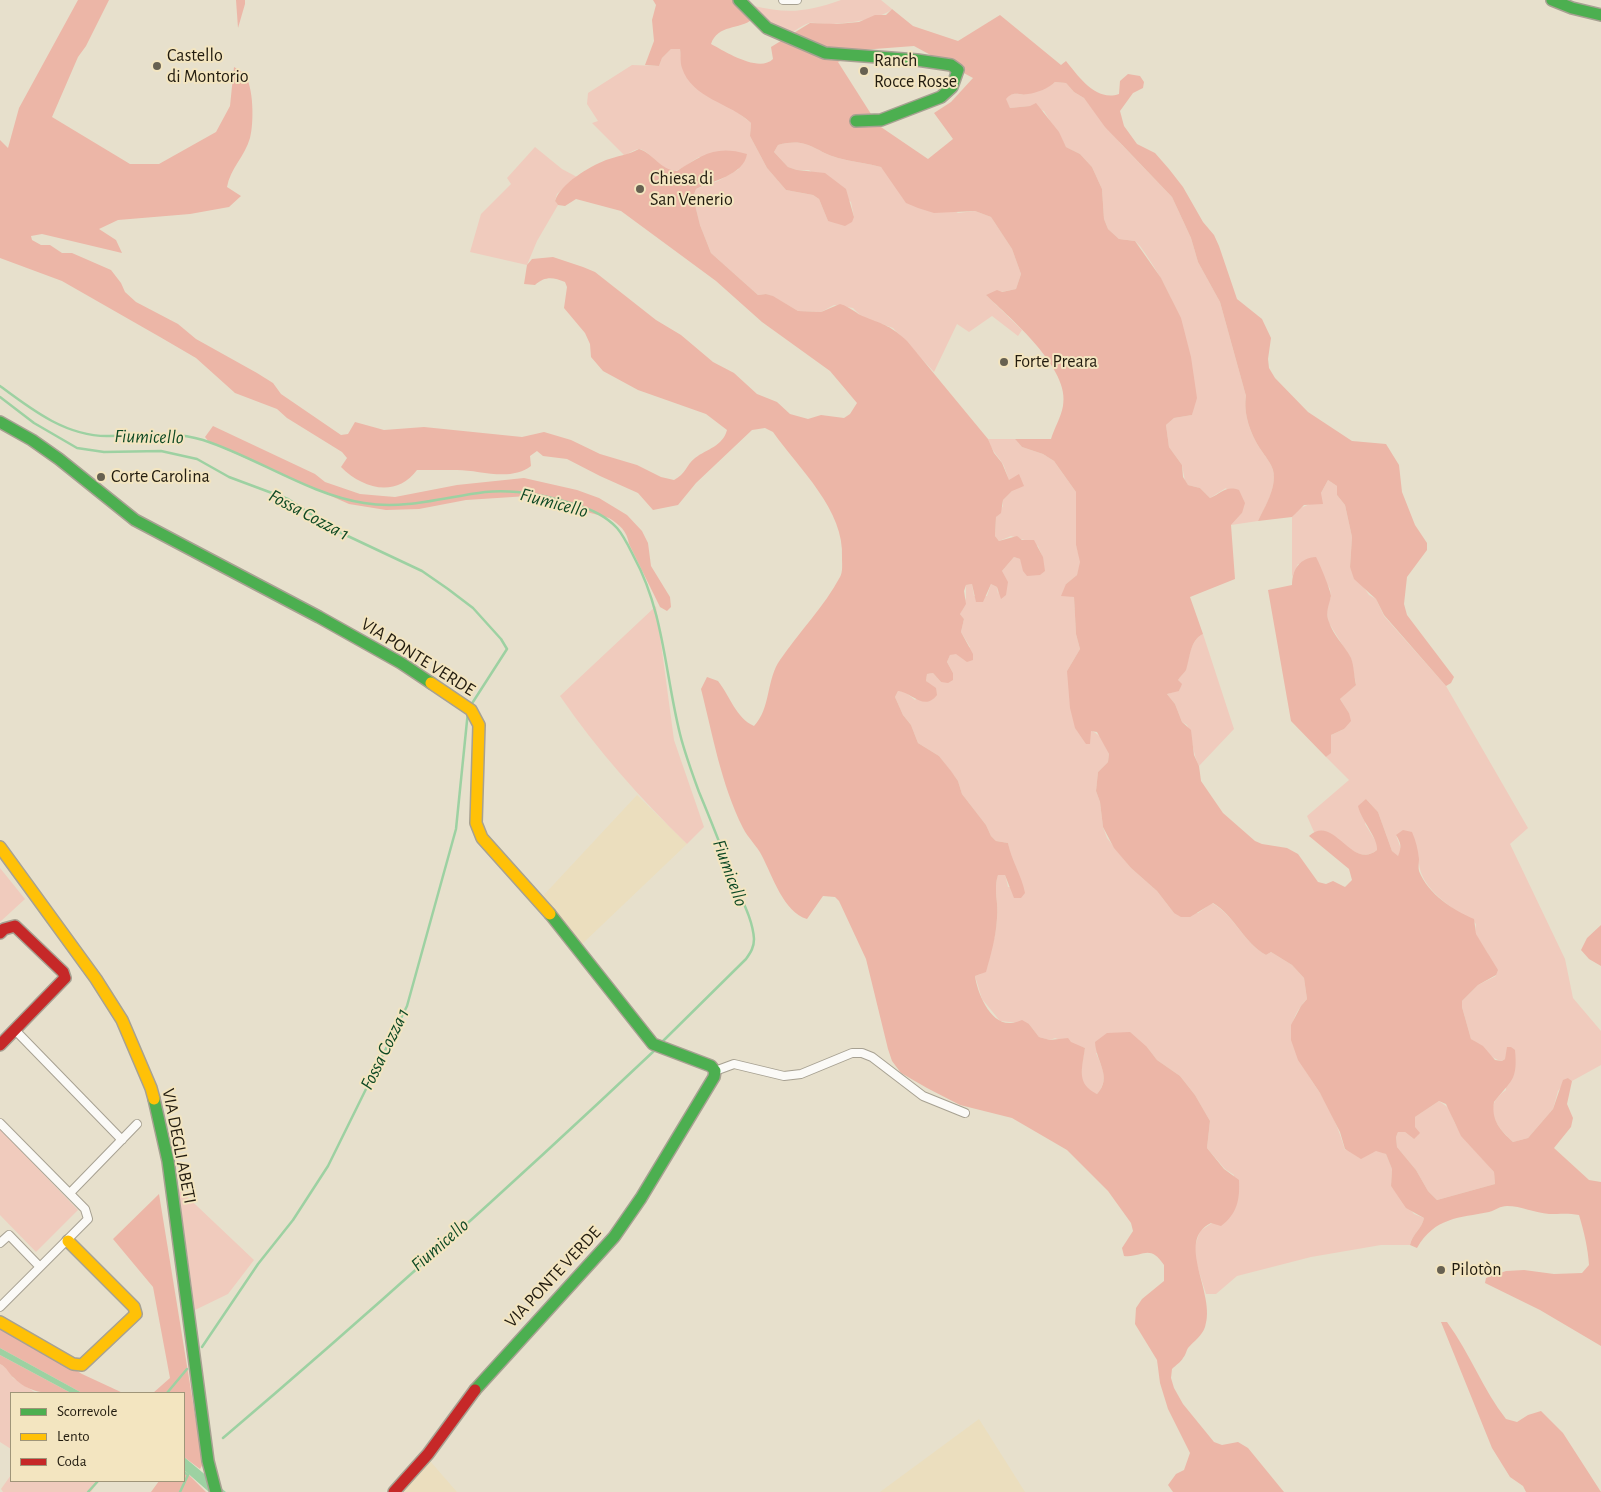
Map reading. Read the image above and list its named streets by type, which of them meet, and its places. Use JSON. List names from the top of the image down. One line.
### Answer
{"streets":{"street":["VIA PONTE VERDE","VIA DEGLI ABETI"]},"water":["Fiumicello","Fossa Cozza 1"],"places":["Castello di Montorio","Ranch Rocce Rosse","Chiesa di San Venerio","Forte Preara","Corte Carolina","Pilotòn"],"legend":["Scorrevole","Lento","Coda"]}
